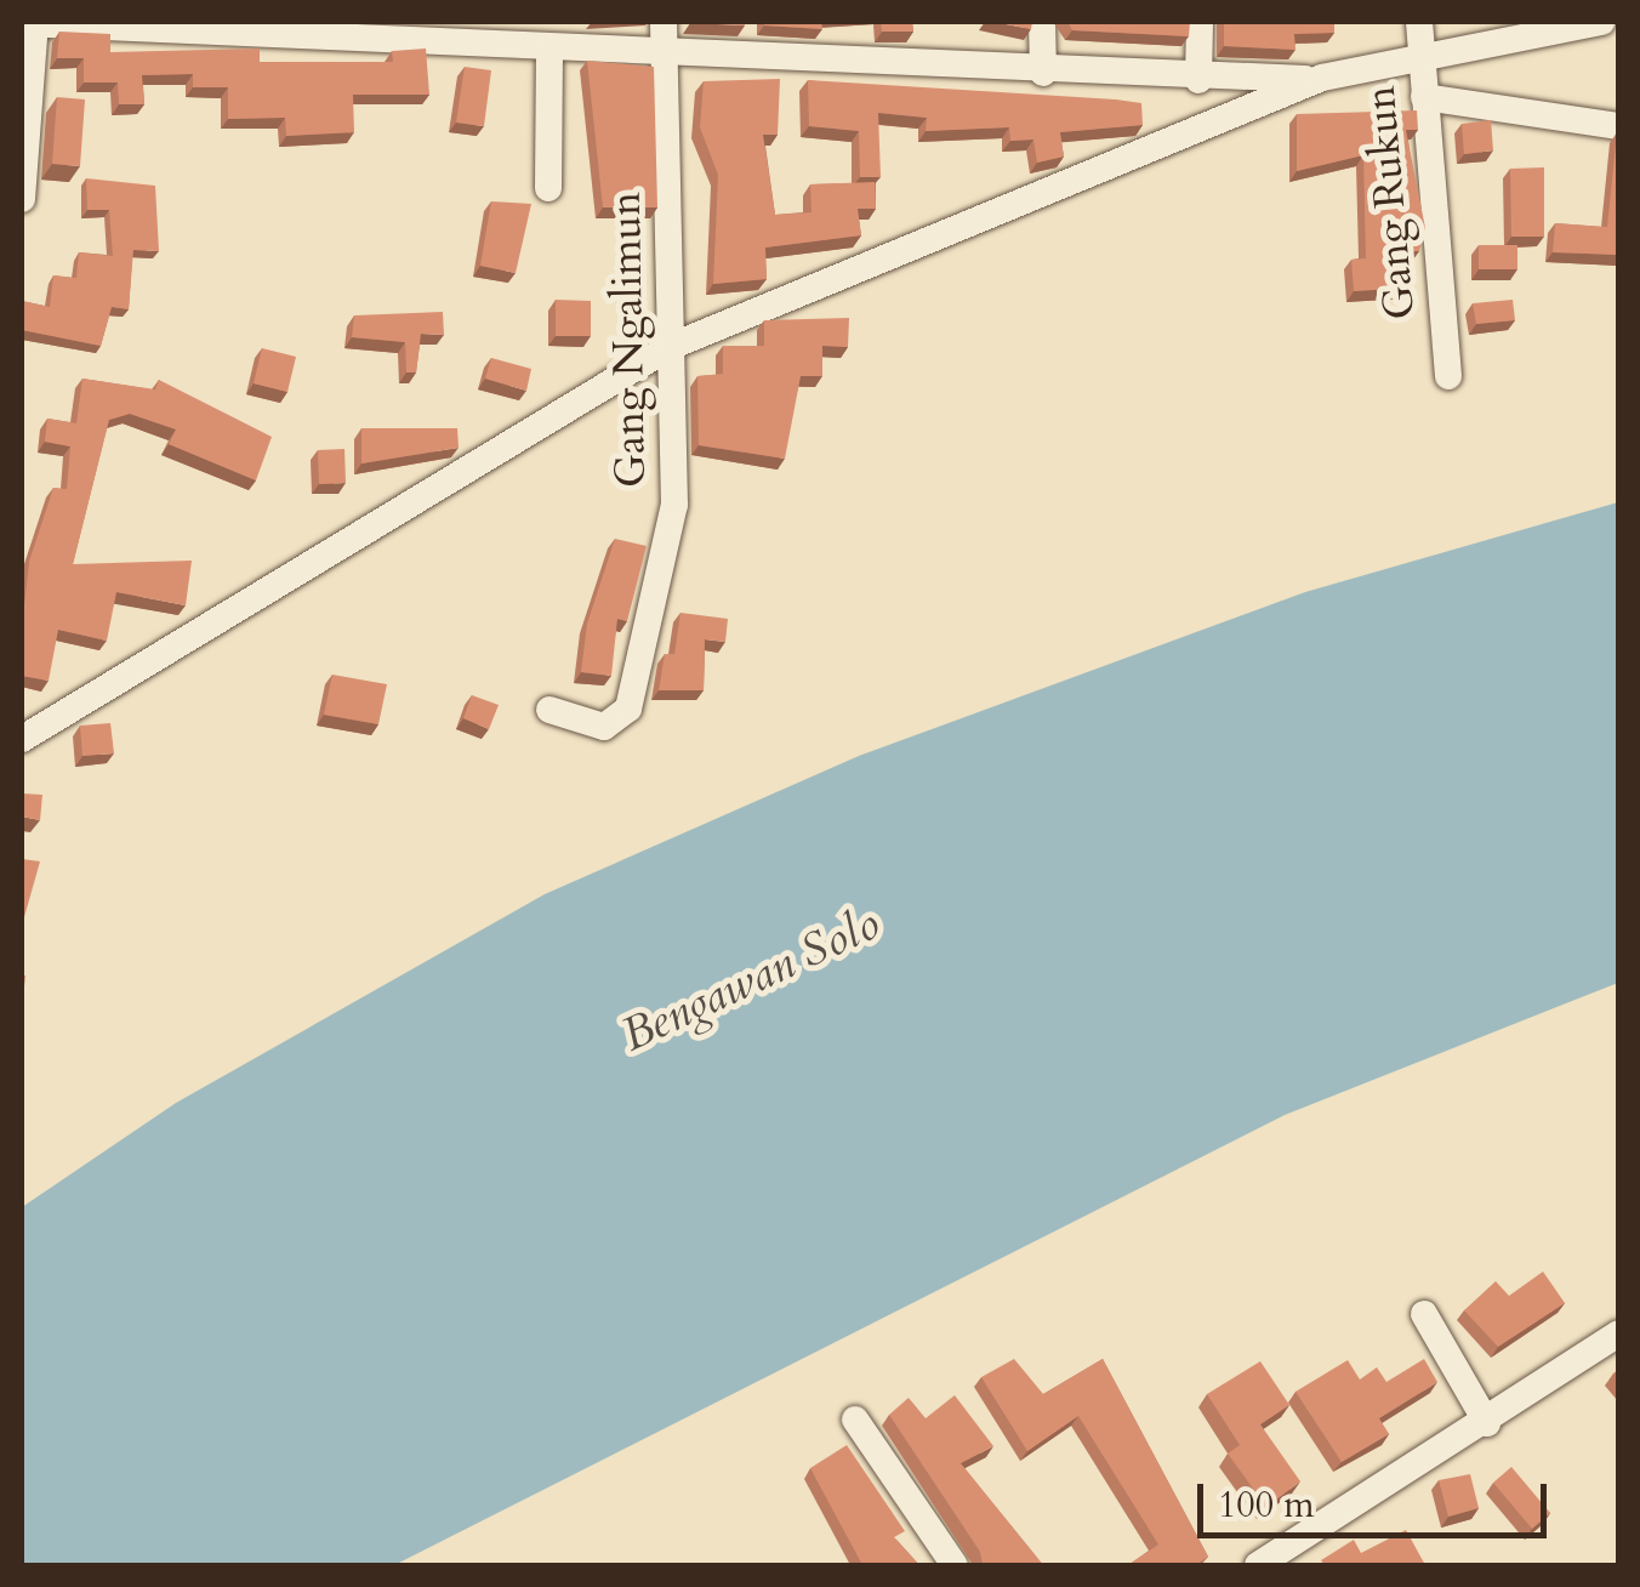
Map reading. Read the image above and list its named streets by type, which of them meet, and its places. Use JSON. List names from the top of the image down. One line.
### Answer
{"streets":{"street":["Gang Rukun","Gang Ngalimun"]},"water":["Bengawan Solo"],"scale_bar":"100 m"}
